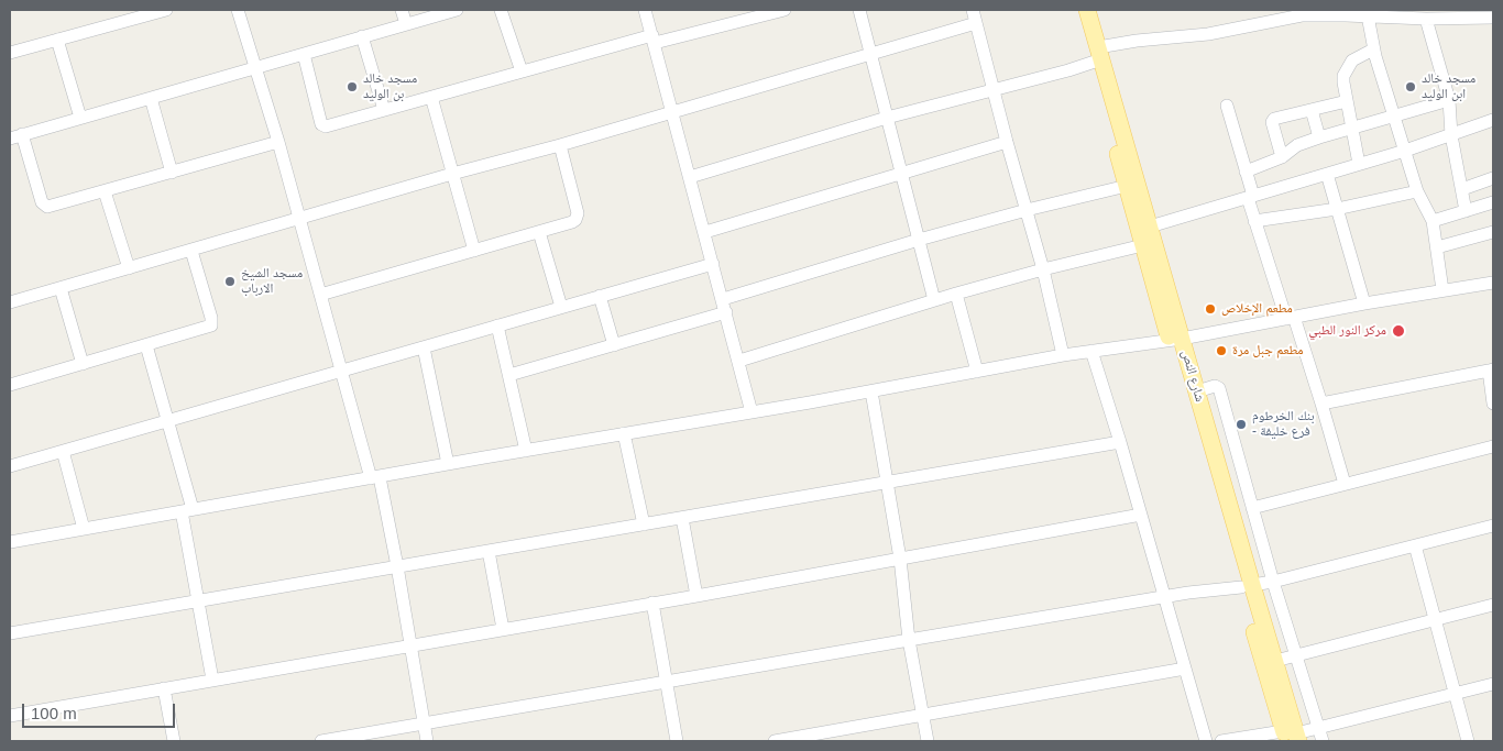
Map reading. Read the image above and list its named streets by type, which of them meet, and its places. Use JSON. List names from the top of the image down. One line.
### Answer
{"streets":{"main road":["شارع النص"]},"places":["مسجد خالد بن الوليد","مسجد خالد ابن الوليد","مسجد الشيخ الارباب","مطعم الإخلاص","مركز النور الطبي","مطعم جبل مرة","بنك الخرطوم - فرع خليفة"],"scale_bar":"100 m"}
